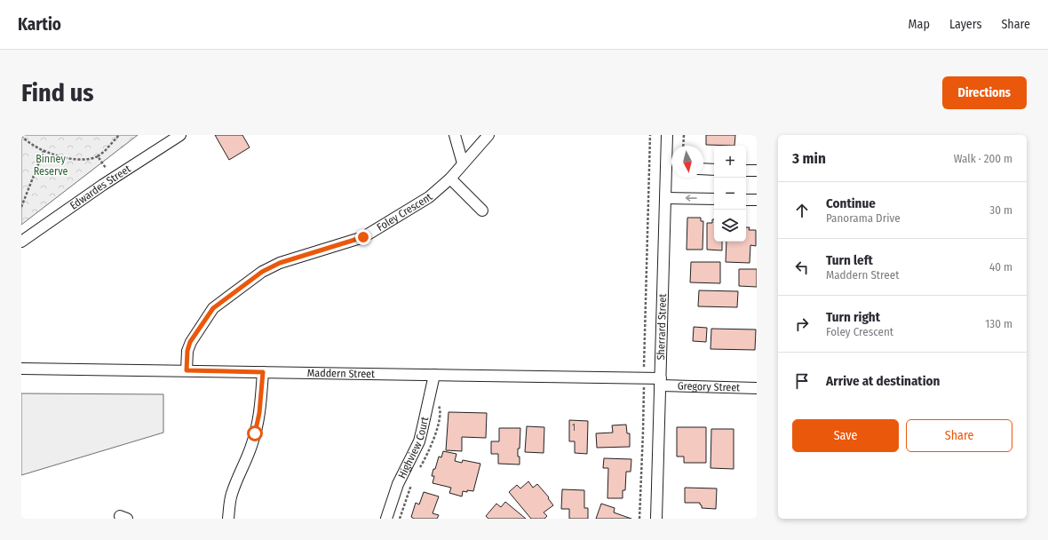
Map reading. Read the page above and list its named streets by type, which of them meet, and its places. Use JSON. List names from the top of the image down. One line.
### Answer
{"streets":{"street":["Edwardes Street","Foley Crescent","Sherrard Street","Maddern Street","Gregory Street","Highview Court"]},"crossings":[["Foley Crescent","Maddern Street"],["Sherrard Street","Maddern Street"],["Sherrard Street","Gregory Street"],["Maddern Street","Gregory Street"],["Maddern Street","Highview Court"]],"parks":["Binney Reserve"],"house_numbers":["1"],"north":"bottom","page":{"header":"Kartio","nav":["Map","Layers","Share"],"buttons":["Directions",["Save","Share"]],"title":"Find us","heading":["3 min","Walk · 200 m"],"map_buttons":["+","−"],"list":[["Continue","Panorama Drive","30 m"],["Turn left","Maddern Street","40 m"],["Turn right","Foley Crescent","130 m"],"Arrive at destination"]}}
